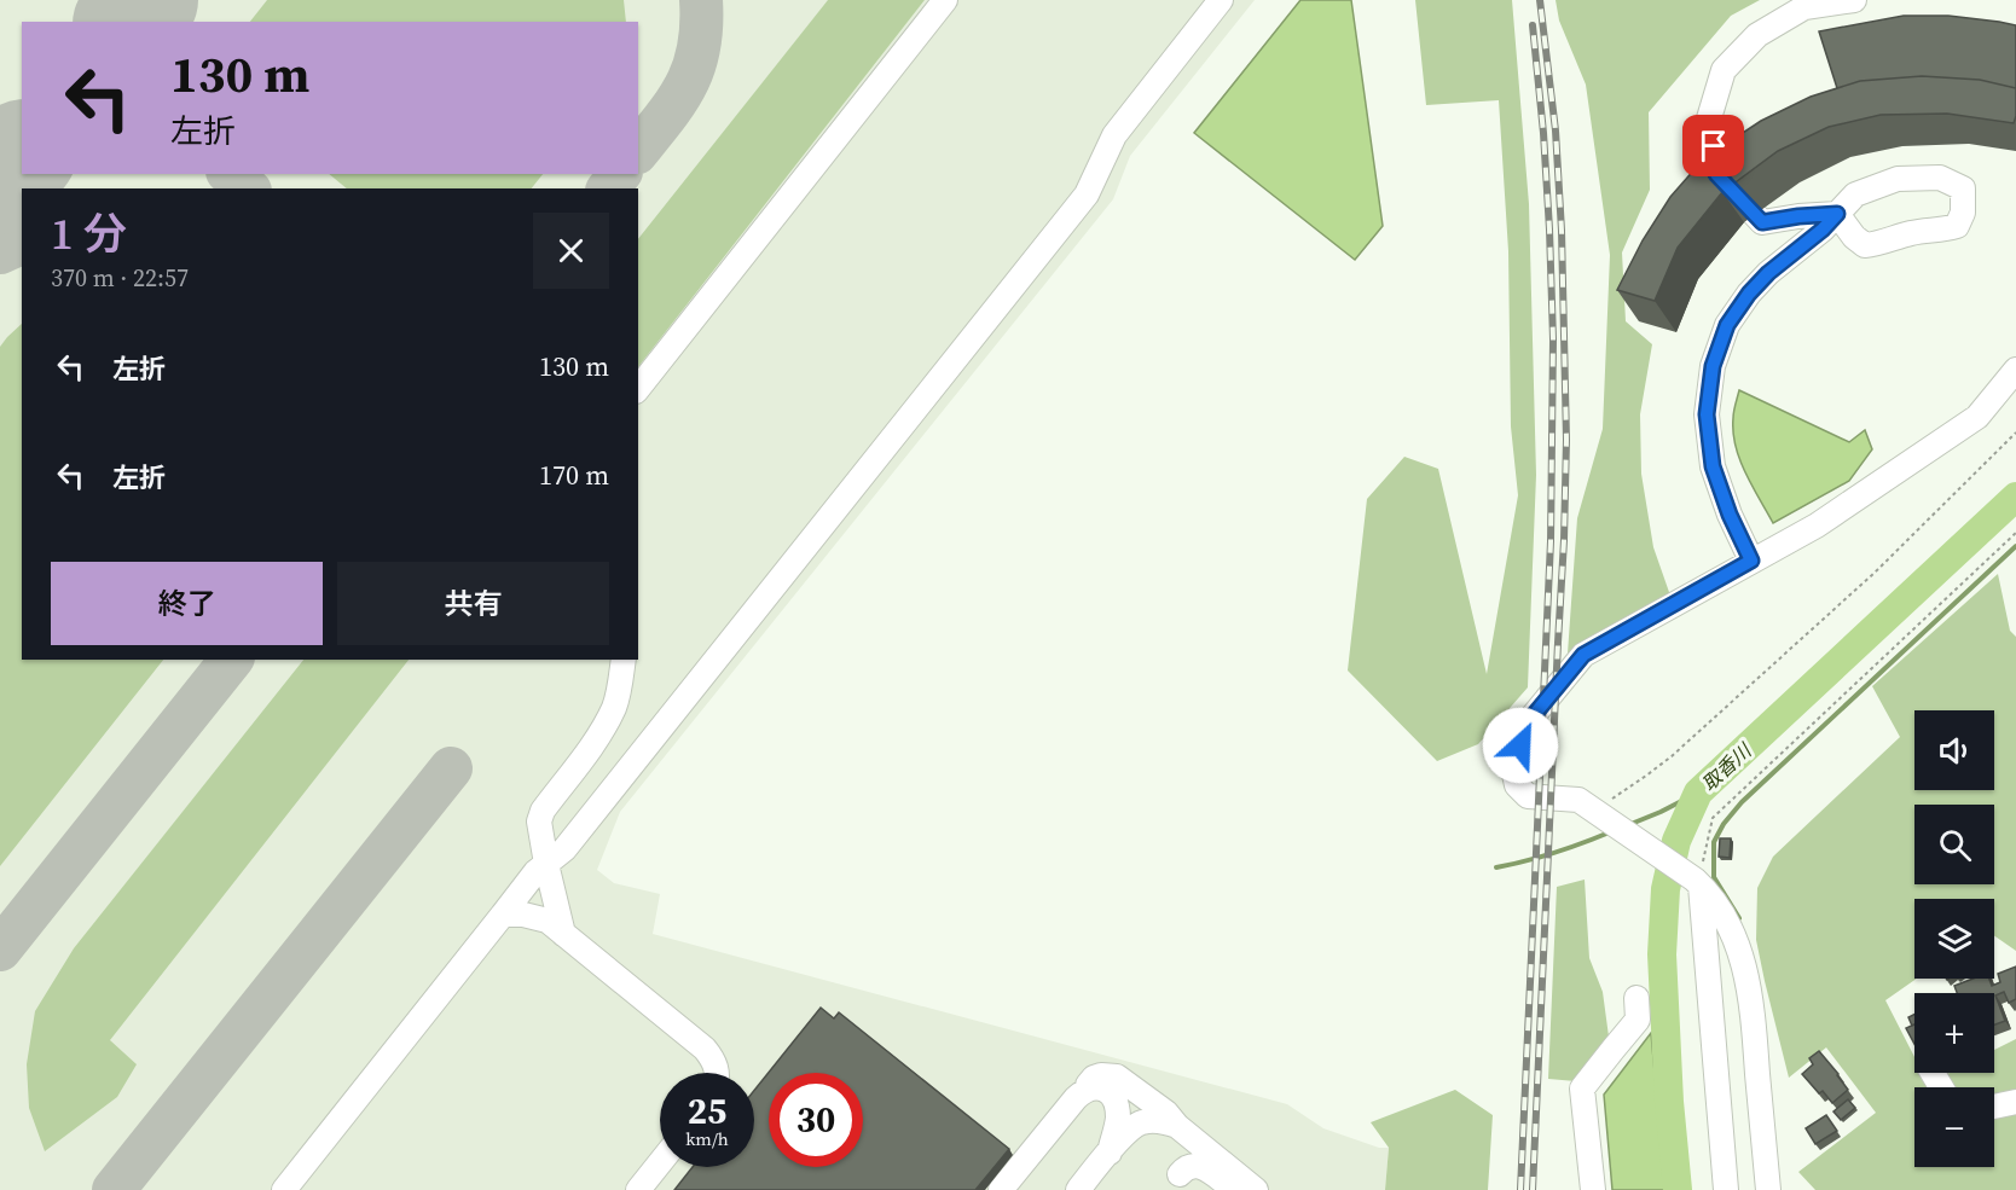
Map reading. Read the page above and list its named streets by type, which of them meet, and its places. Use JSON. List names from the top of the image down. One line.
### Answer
{"water":["取香川"],"page":{"turn":["130 m","左折"],"heading":["1 分","370 m · 22:57"],"list":[{"name":"左折","value":"130 m"},{"name":"左折","value":"170 m"}],"buttons":["終了","共有"],"map_buttons":["+","−"],"speed":"25 km/h","limit":"30"}}
